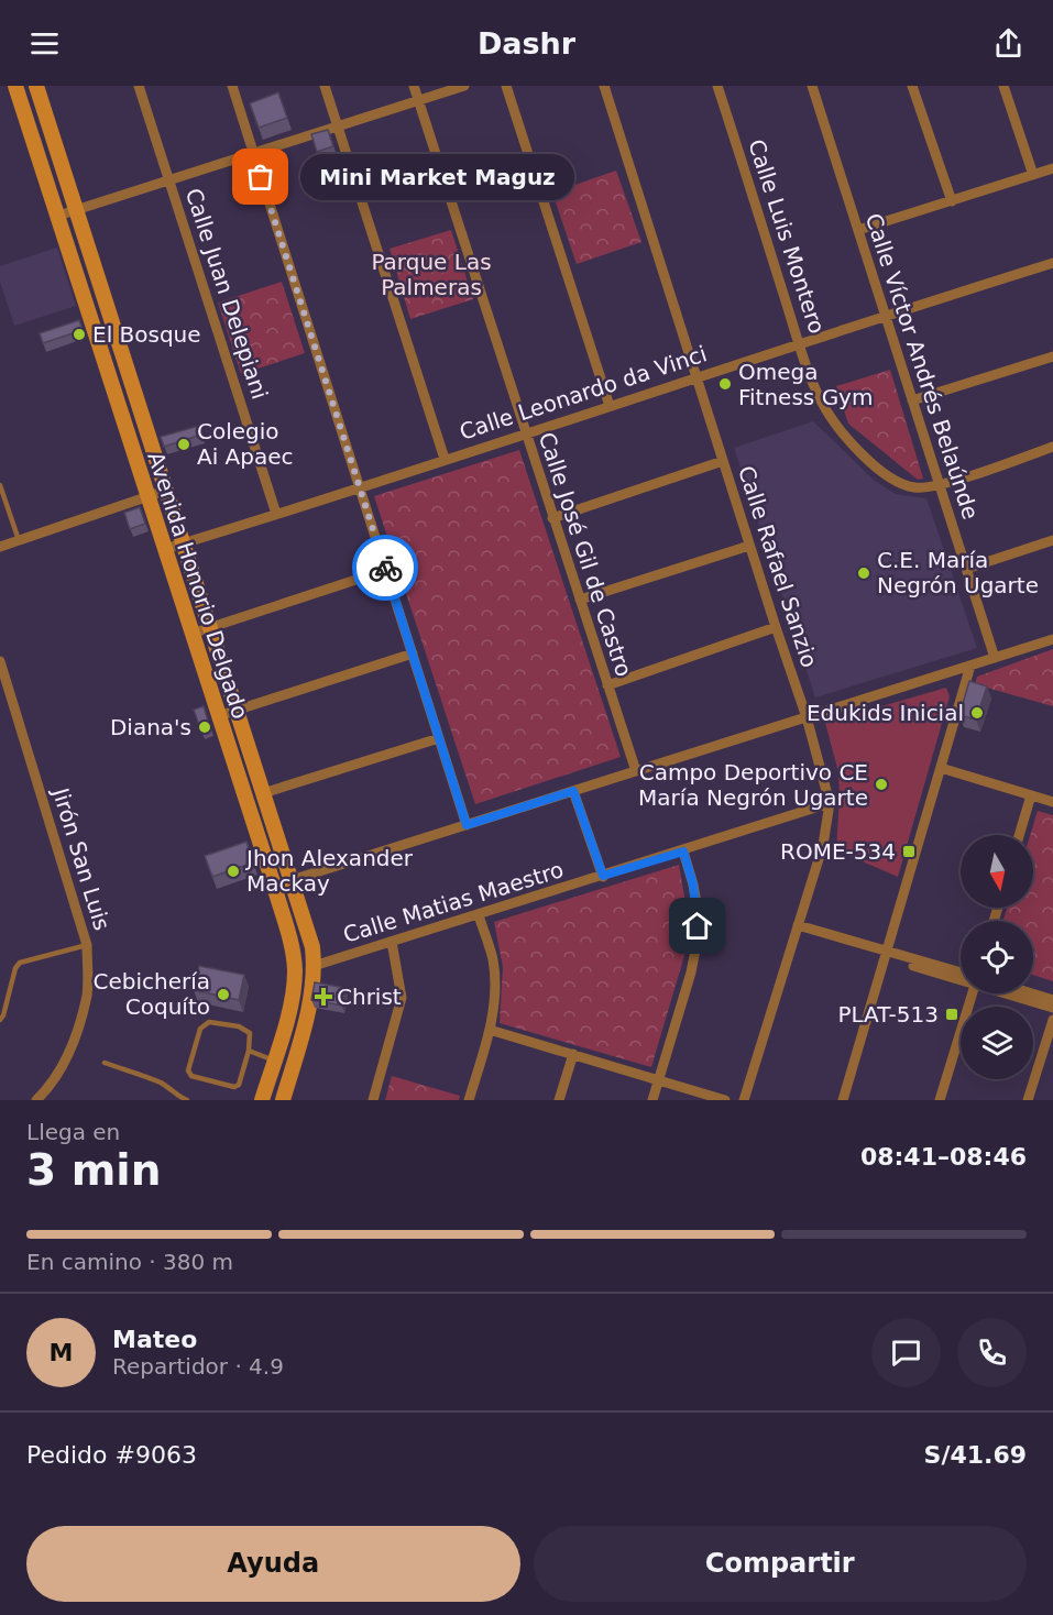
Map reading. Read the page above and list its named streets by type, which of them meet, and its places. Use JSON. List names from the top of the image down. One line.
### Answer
{"streets":{"street":["Calle Luis Montero","Calle Juan Delepiani","Calle Víctor Andrés Belaúnde","Calle Leonardo da Vinci","Calle José Gil de Castro","Calle Rafael Sanzio","Avenida Honorio Delgado","Jirón San Luis","Calle Matias Maestro"]},"crossings":[["Calle Luis Montero","Calle Víctor Andrés Belaúnde"],["Calle Luis Montero","Calle Leonardo da Vinci"],["Calle Juan Delepiani","Calle Leonardo da Vinci"],["Calle Víctor Andrés Belaúnde","Calle Leonardo da Vinci"],["Calle Leonardo da Vinci","Calle José Gil de Castro"],["Calle Leonardo da Vinci","Calle Rafael Sanzio"],["Calle Leonardo da Vinci","Avenida Honorio Delgado"],["Calle Rafael Sanzio","Calle Matias Maestro"],["Avenida Honorio Delgado","Calle Matias Maestro"]],"parks":["Parque Las Palmeras"],"places":{"other":["Mini Market Maguz","El Bosque","Omega Fitness Gym","Colegio Ai Apaec","C.E. María Negrón Ugarte","Edukids Inicial","Diana's","Campo Deportivo CE María Negrón Ugarte","Jhon Alexander Mackay","Cebichería Coquíto"],"transit":["ROME-534","PLAT-513"],"health":["Christ"]},"north":"bottom","page":{"header":"Dashr","bubble":"Mini Market Maguz","heading":["3 min","Llega en","08:41–08:46"],"panel":["Mateo","Repartidor · 4.9","Pedido #9063","S/41.69"],"bar":"En camino · 380 m","round":"M","buttons":["Ayuda","Compartir"]}}
